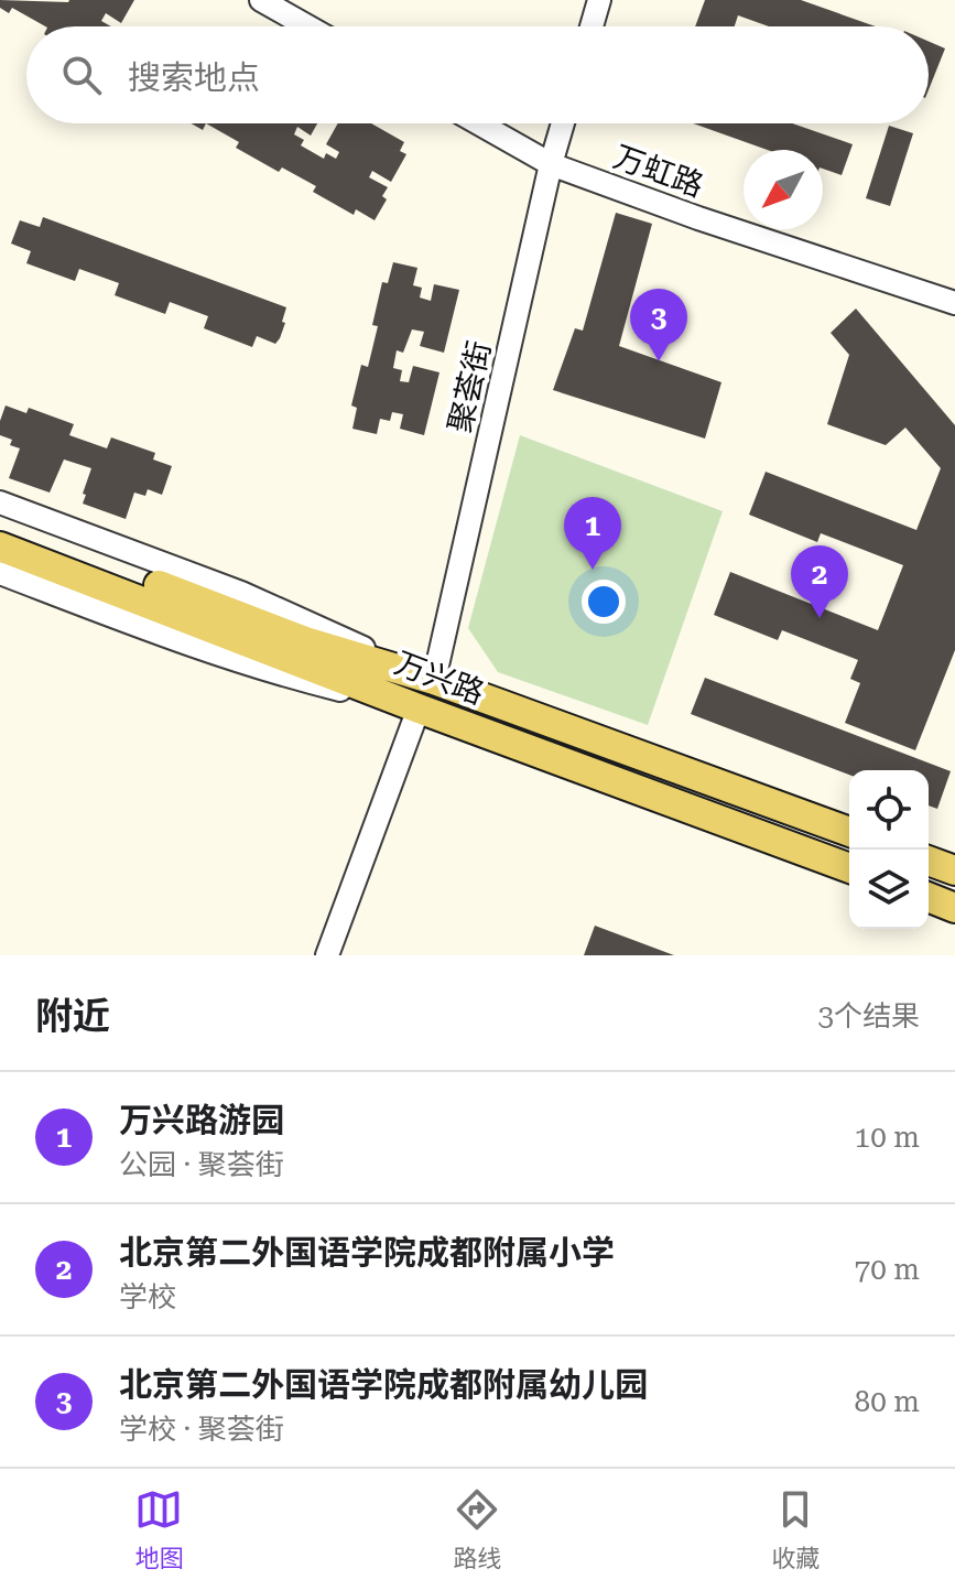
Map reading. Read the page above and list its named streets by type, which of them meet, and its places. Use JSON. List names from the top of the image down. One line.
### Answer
{"streets":{"main road":["万兴路"],"street":["万虹路","聚荟街"]},"crossings":[["万虹路","聚荟街"]],"north":"bottom left","page":{"search":"搜索地点","pins":["3","1","2"],"heading":["附近","3个结果"],"list":[{"mark":"1","name":"万兴路游园","note":"公园 · 聚荟街","value":"10 m"},{"mark":"2","name":"北京第二外国语学院成都附属小学","note":"学校","value":"70 m"},{"mark":"3","name":"北京第二外国语学院成都附属幼儿园","note":"学校 · 聚荟街","value":"80 m"}],"nav":["地图","路线","收藏"]}}
